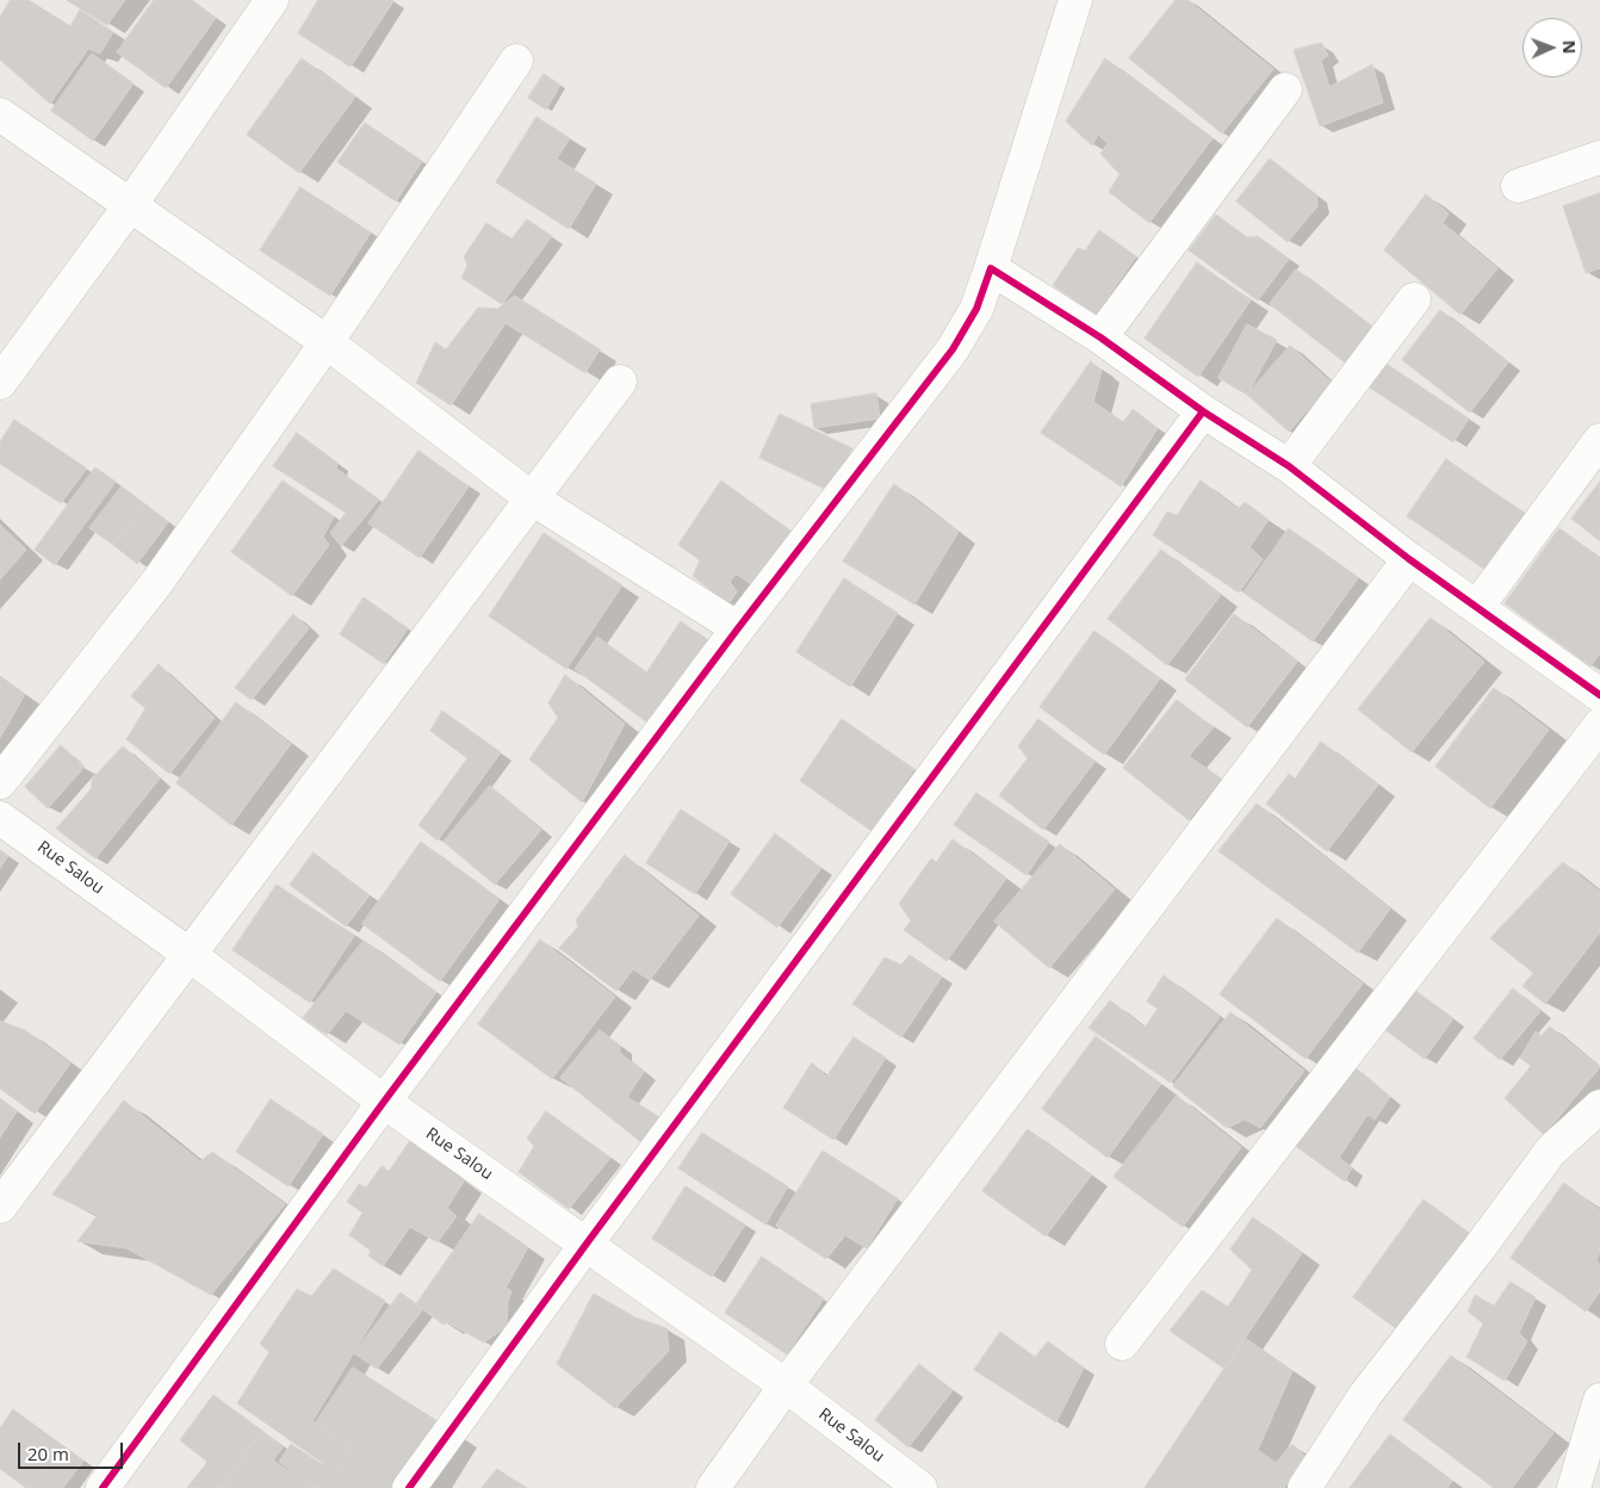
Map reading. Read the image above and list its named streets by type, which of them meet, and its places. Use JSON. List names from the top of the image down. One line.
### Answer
{"streets":{"street":["Rue Salou"]},"scale_bar":"20 m","north":"right"}
